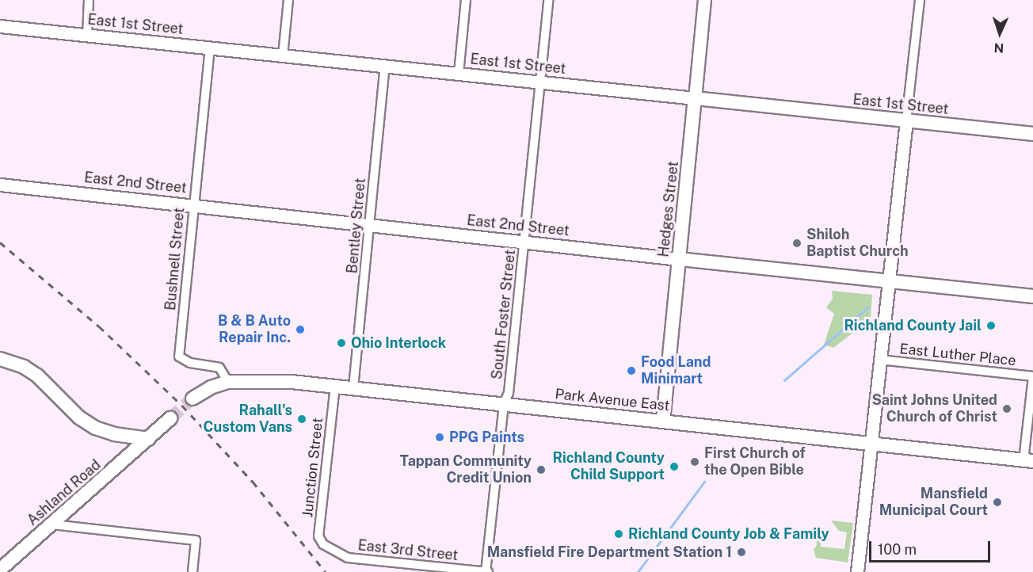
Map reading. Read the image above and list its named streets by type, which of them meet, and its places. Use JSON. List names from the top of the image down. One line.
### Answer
{"streets":{"main road":["East 1st Street","East 2nd Street","Hedges Street","Park Avenue East","Ashland Road"],"street":["Bentley Street","Bushnell Street","South Foster Street","East Luther Place","Junction Street","East 3rd Street"]},"crossings":[["East 1st Street","Hedges Street"],["East 1st Street","Bentley Street"],["East 1st Street","Bushnell Street"],["East 1st Street","South Foster Street"],["East 2nd Street","Hedges Street"],["East 2nd Street","Bentley Street"],["East 2nd Street","Bushnell Street"],["East 2nd Street","South Foster Street"],["Hedges Street","Park Avenue East"],["Bentley Street","Park Avenue East"],["Bushnell Street","Park Avenue East"],["South Foster Street","Park Avenue East"],["South Foster Street","East 3rd Street"],["Park Avenue East","Junction Street"],["Junction Street","East 3rd Street"]],"places":["Shiloh Baptist Church","Richland County Jail","B & B Auto Repair Inc.","Ohio Interlock","Food Land Minimart","Saint Johns United Church of Christ","Rahall's Custom Vans","PPG Paints","First Church of the Open Bible","Richland County Child Support","Tappan Community Credit Union","Mansfield Municipal Court","Richland County Job & Family","Mansfield Fire Department Station 1"],"scale_bar":"100 m","north":"bottom"}
